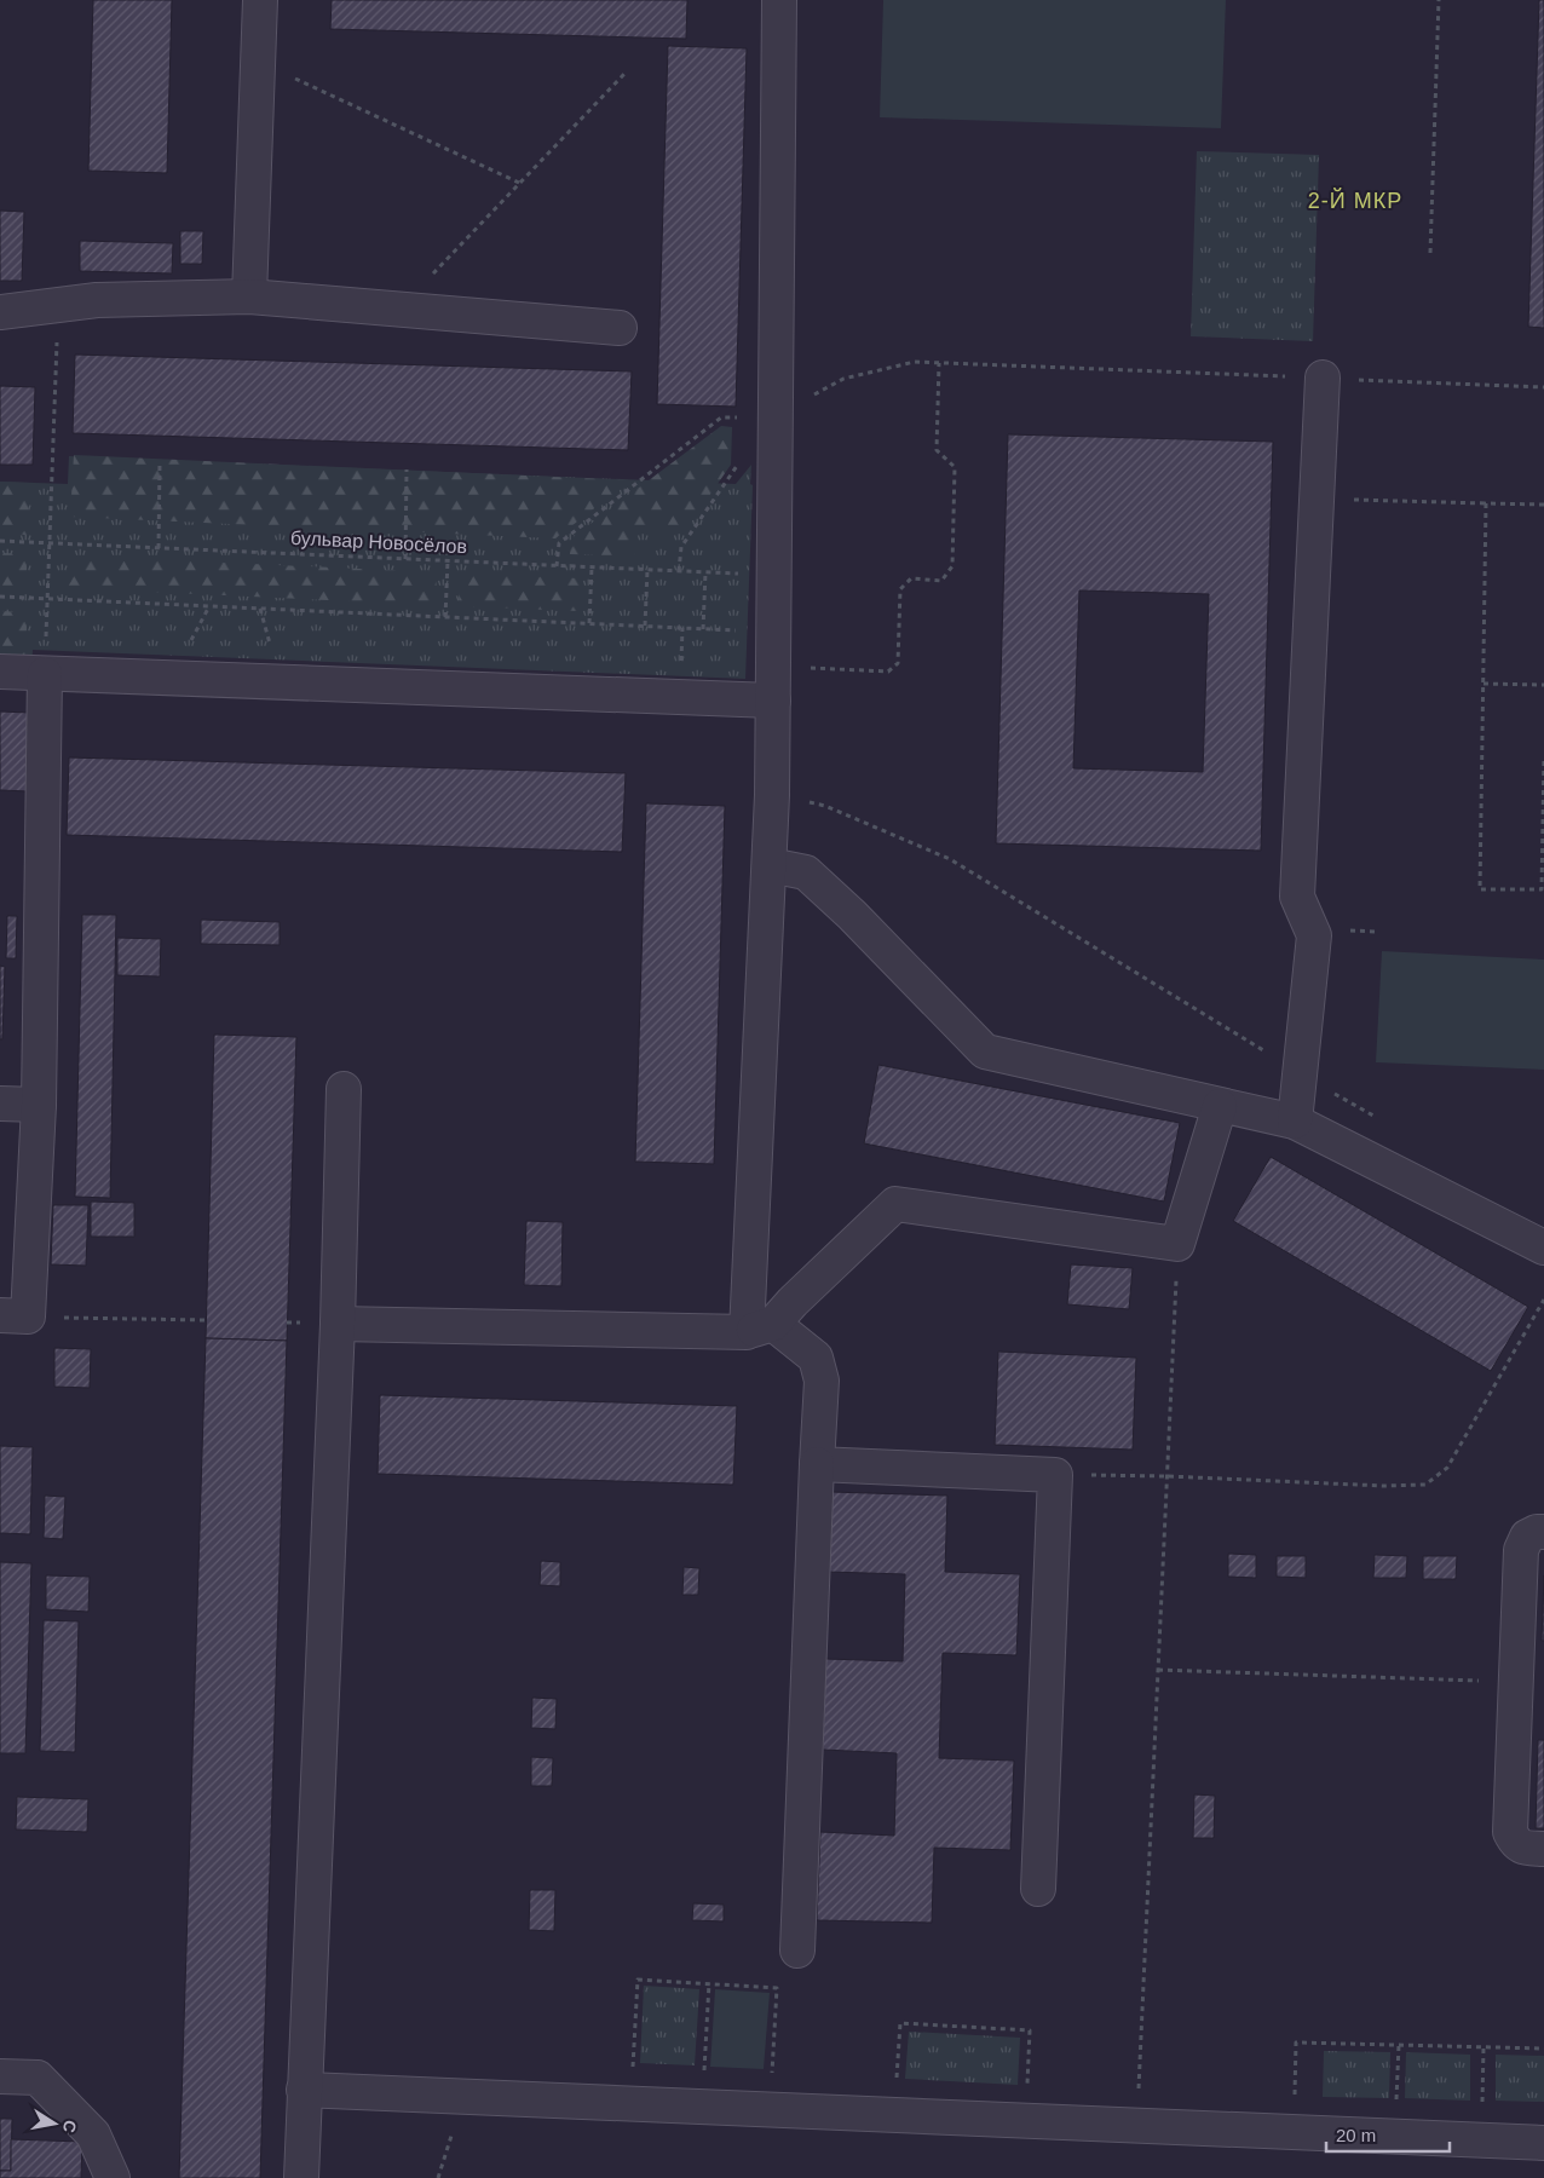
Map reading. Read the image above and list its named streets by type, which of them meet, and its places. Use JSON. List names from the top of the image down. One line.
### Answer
{"streets":{"path":["бульвар Новосёлов"]},"districts":["2-Й МКР"],"scale_bar":"20 m","north":"right"}
